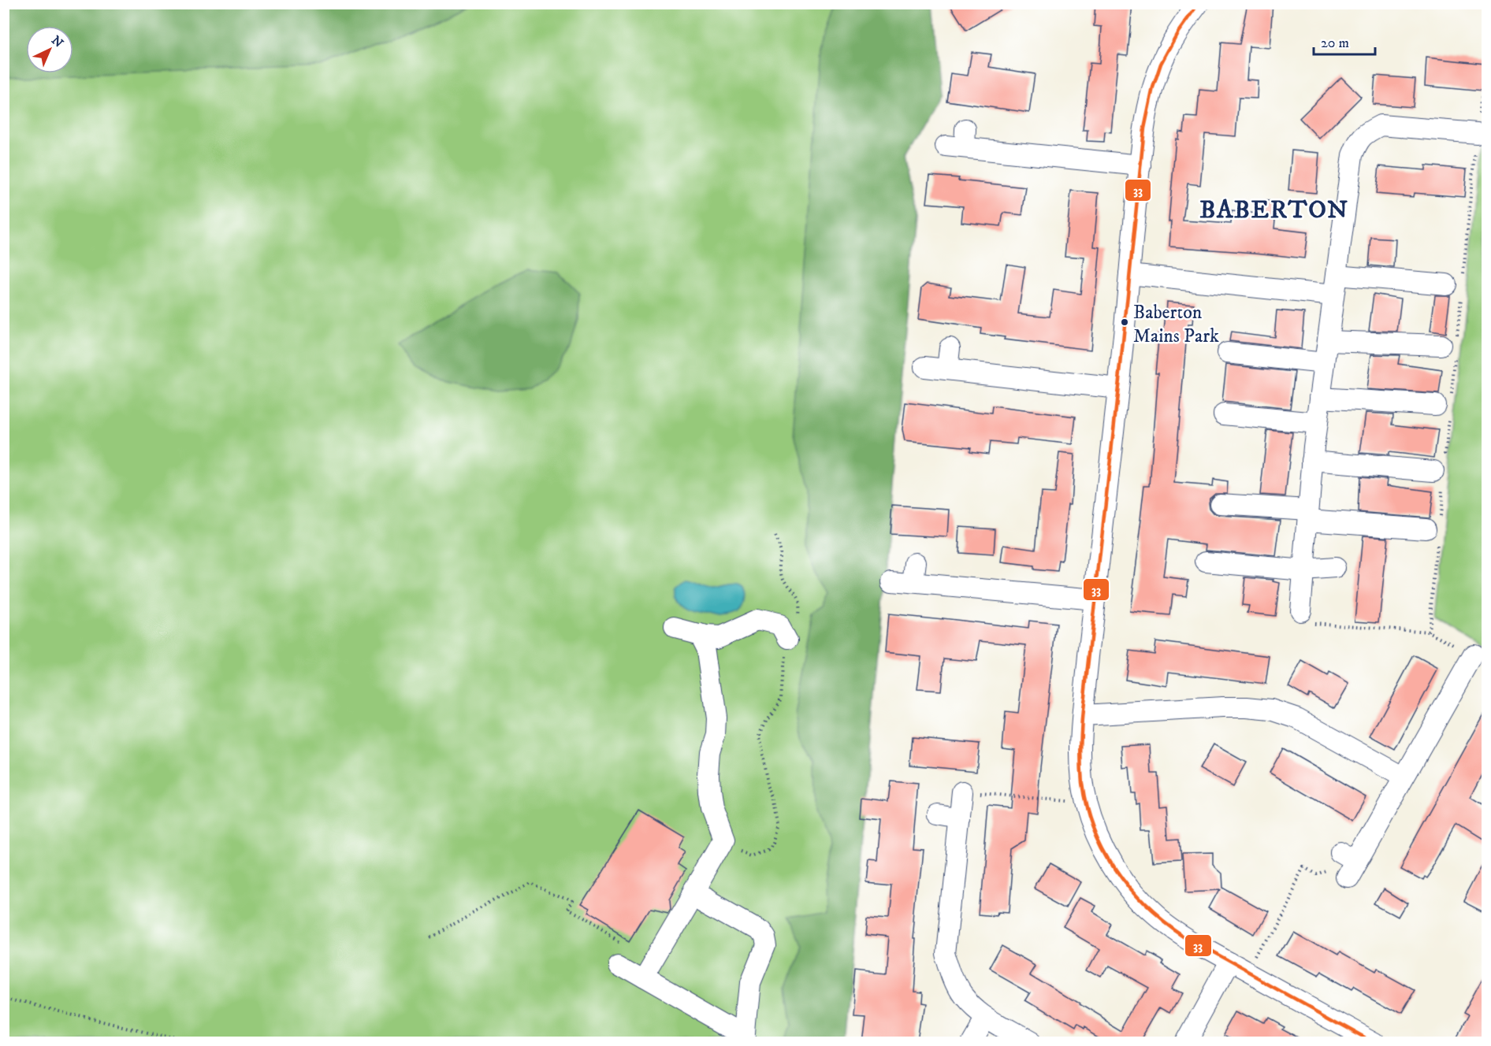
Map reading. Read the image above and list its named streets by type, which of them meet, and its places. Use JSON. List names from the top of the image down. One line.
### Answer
{"districts":["BABERTON"],"places":["Baberton Mains Park"],"lines":["transit line 33"],"scale_bar":"20 m","north":"top right"}
